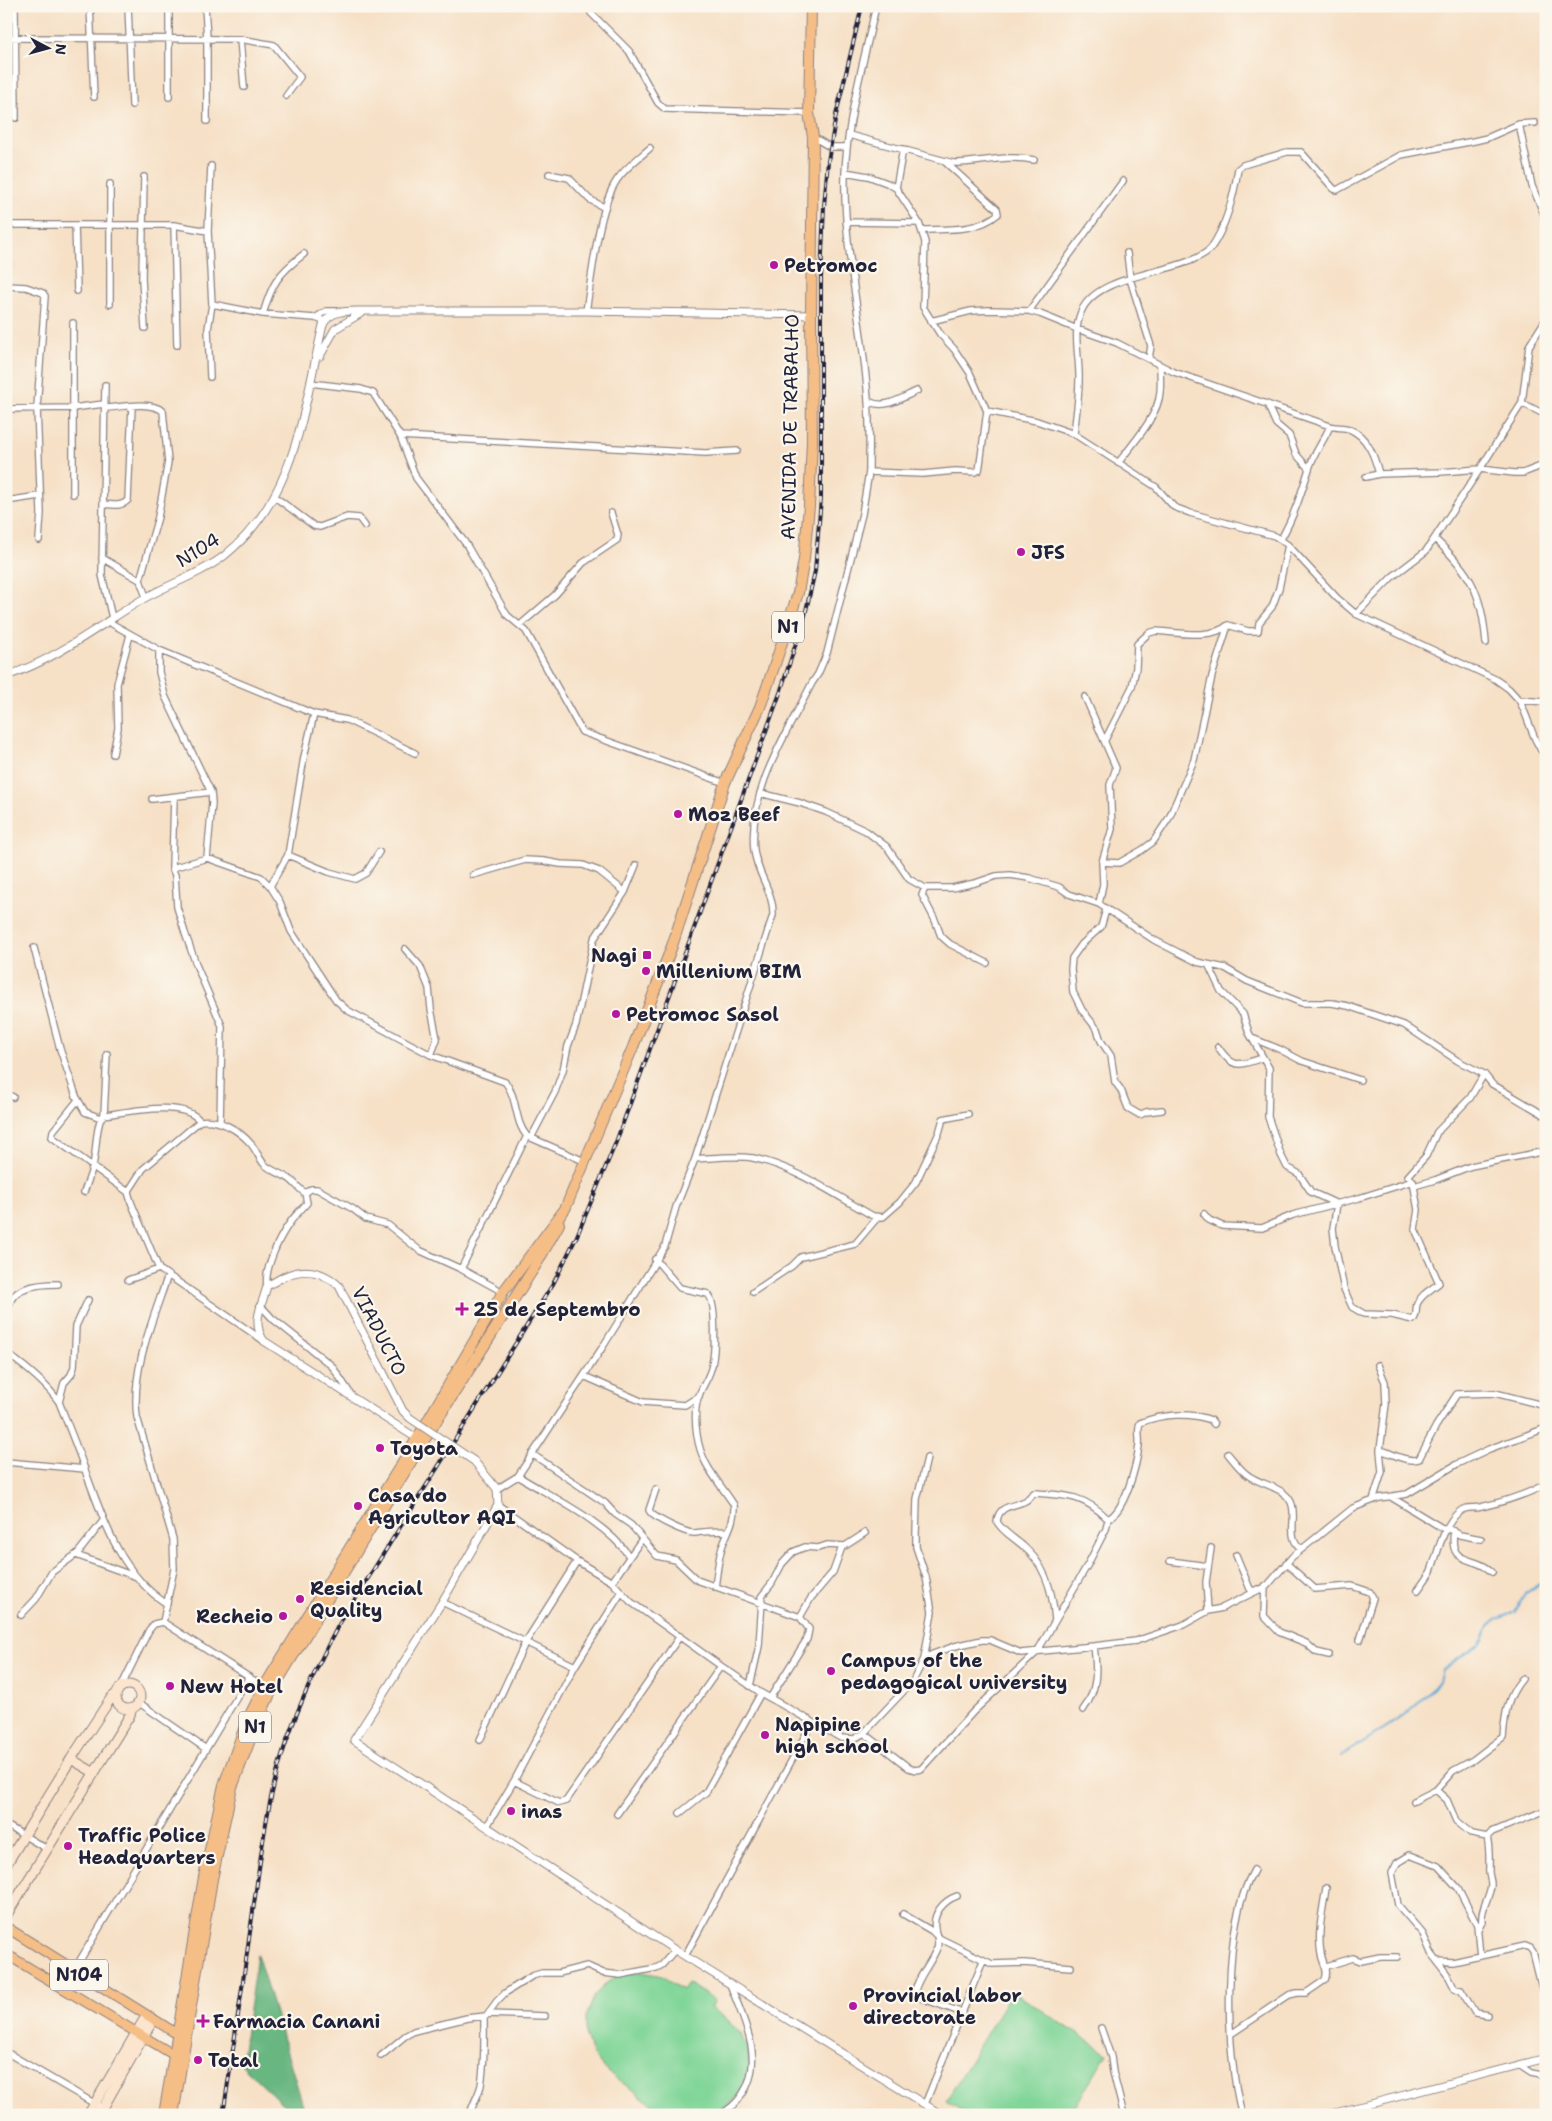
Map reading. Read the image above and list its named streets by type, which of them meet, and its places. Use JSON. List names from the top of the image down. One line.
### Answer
{"streets":{"highway":["AVENIDA DE TRABALHO","N1"],"main road":["N104"],"street":["VIADUCTO"]},"crossings":[["AVENIDA DE TRABALHO","N104"]],"places":{"other":["Petromoc","JFS","Moz Beef","Millenium BIM","Petromoc Sasol","Toyota","Casa do Agricultor AQI","Residencial Quality","Recheio","Campus of the pedagogical university","New Hotel","Napipine high school","inas","Traffic Police Headquarters","Provincial labor directorate","Total"],"transit":["Nagi"],"health":["25 de Septembro","Farmacia Canani"]},"north":"right"}
